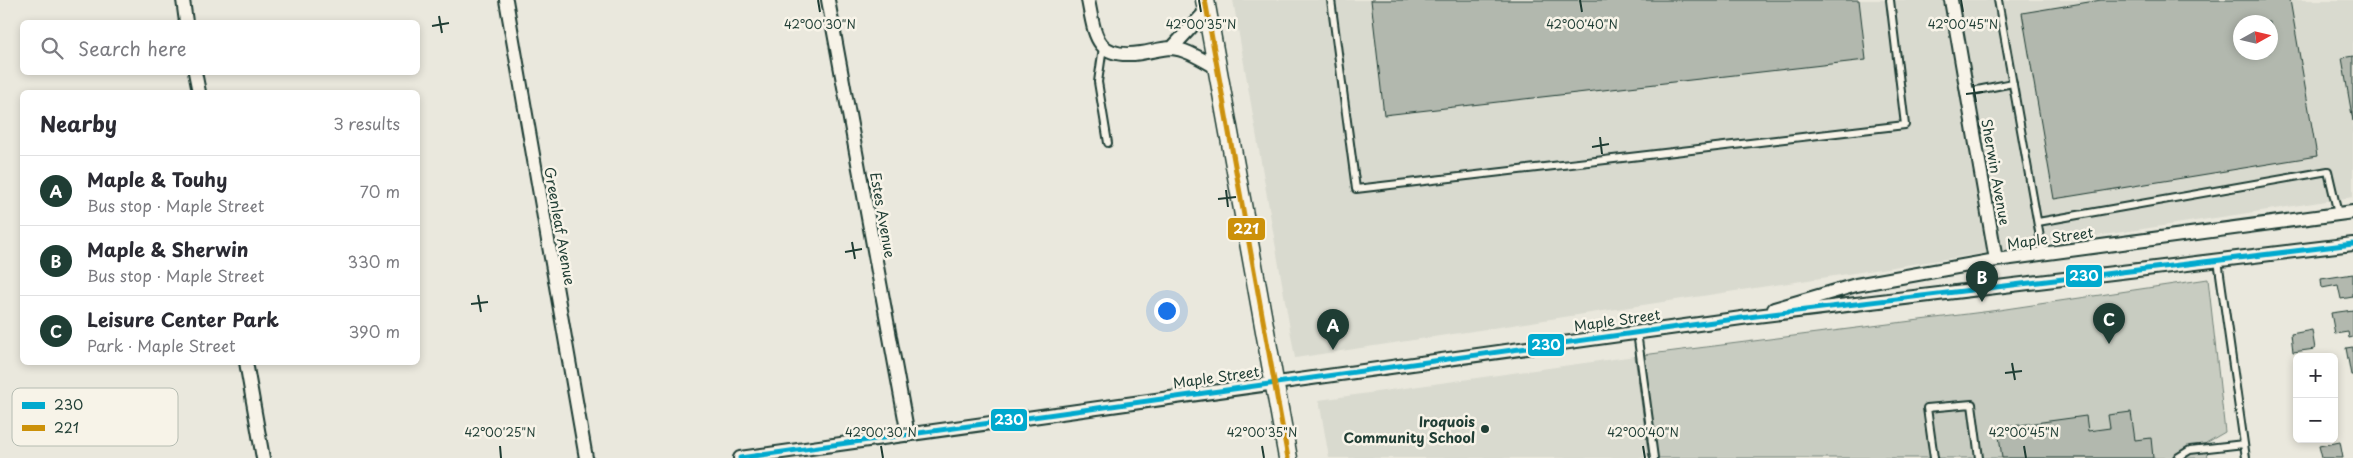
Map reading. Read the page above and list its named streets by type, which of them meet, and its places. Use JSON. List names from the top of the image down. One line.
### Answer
{"streets":{"street":["Sherwin Avenue","Estes Avenue","Greenleaf Avenue","Maple Street"]},"crossings":[["Sherwin Avenue","Maple Street"],["Estes Avenue","Maple Street"]],"places":["Iroquois Community School"],"lines":["transit line 221","transit line 230"],"legend":["230","221"],"north":"right","page":{"search":"Search here","heading":["Nearby","3 results"],"list":[{"mark":"A","name":"Maple & Touhy","note":"Bus stop · Maple Street","value":"70 m"},{"mark":"B","name":"Maple & Sherwin","note":"Bus stop · Maple Street","value":"330 m"},{"mark":"C","name":"Leisure Center Park","note":"Park · Maple Street","value":"390 m"}],"pins":["B","C","A"],"map_buttons":["+","−"]},"coordinates":["42°00'30\"N","42°00'35\"N","42°00'40\"N","42°00'45\"N","42°00'25\"N"]}
